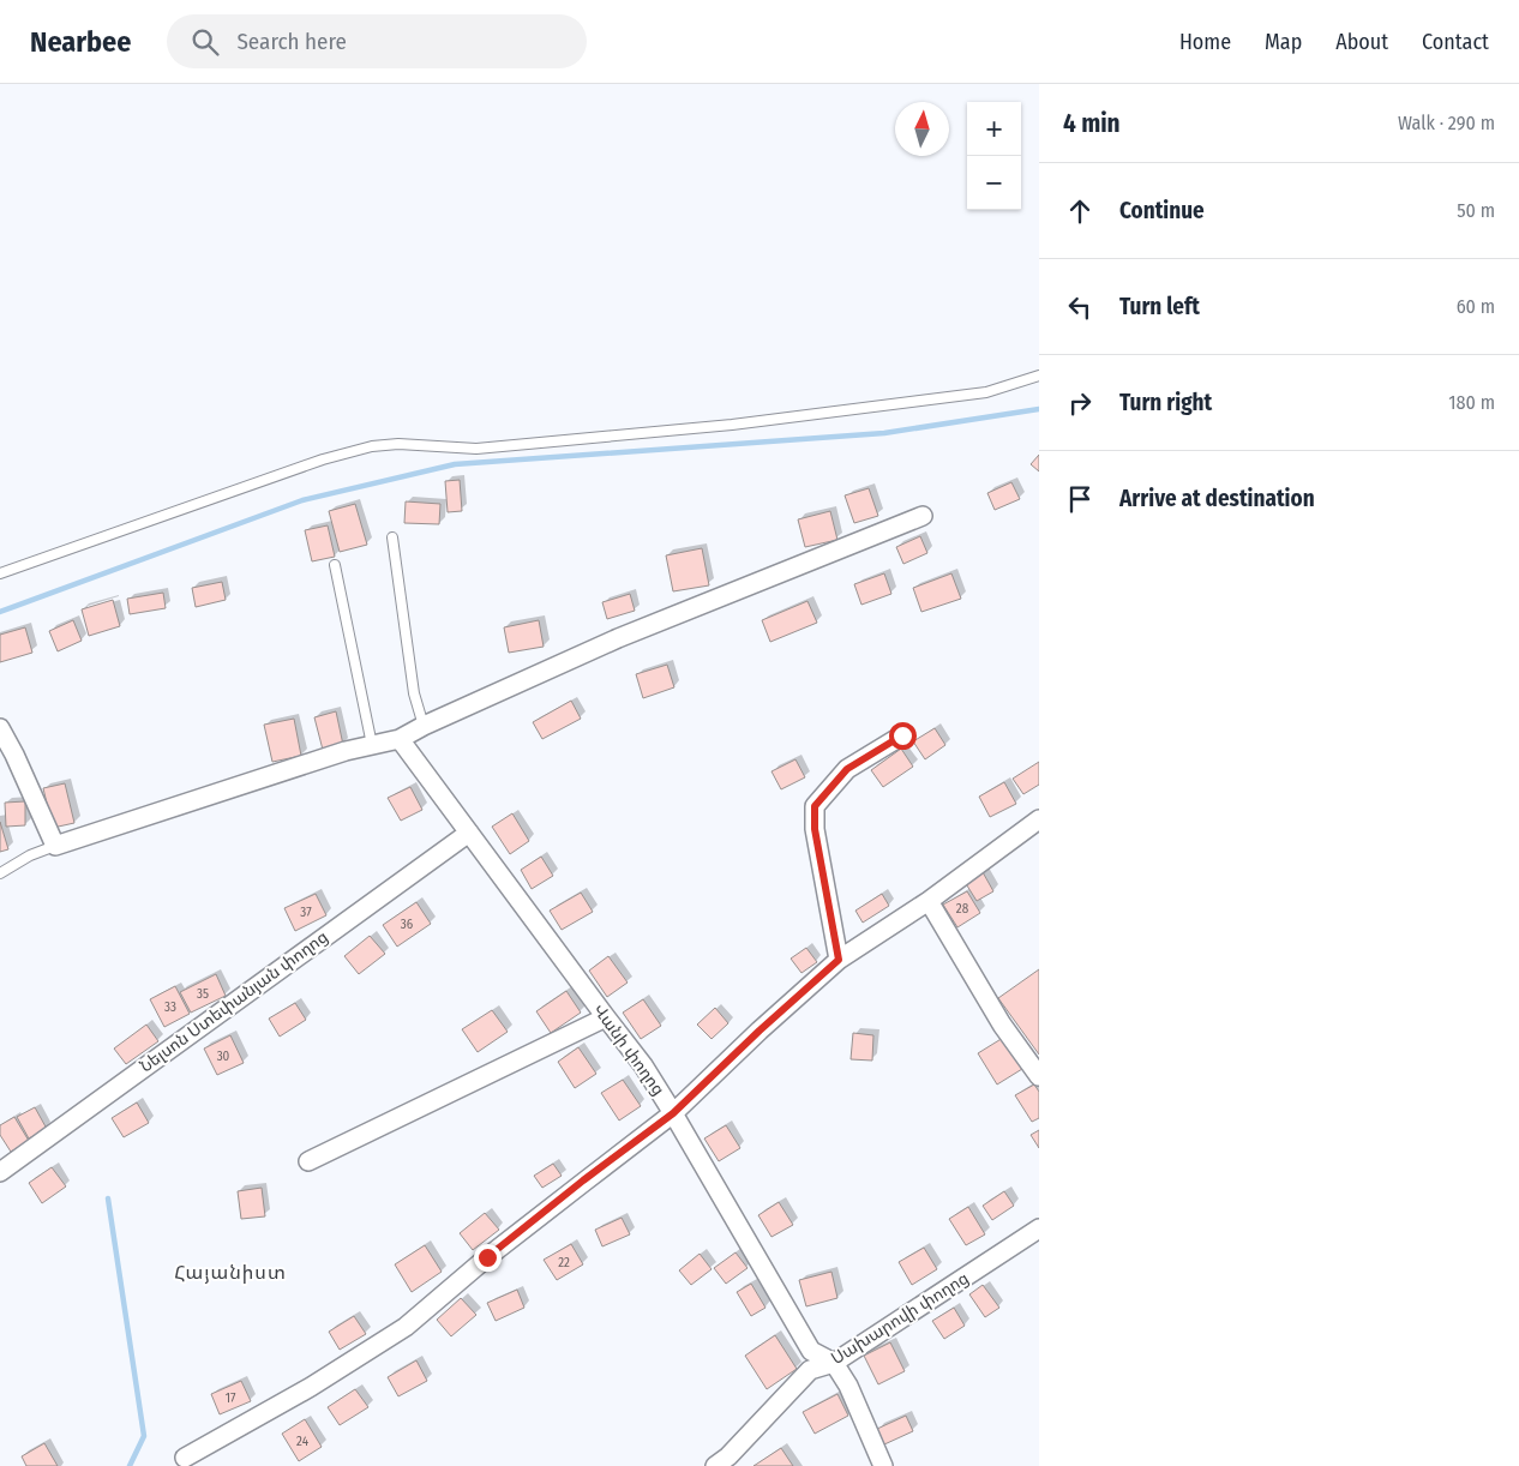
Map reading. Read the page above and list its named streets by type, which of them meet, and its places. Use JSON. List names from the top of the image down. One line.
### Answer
{"streets":{"street":["Նելսոն Ստեփանյան փողոց","Վանի փողոց","Սախարովի փողոց"]},"crossings":[["Նելսոն Ստեփանյան փողոց","Վանի փողոց"],["Վանի փողոց","Սախարովի փողոց"]],"districts":["Հայանիստ"],"house_numbers":["28","37","36","35","33","30","22","17","24"],"north":"top","page":{"header":"Nearbee","search":"Search here","nav":["Home","Map","About","Contact"],"heading":["4 min","Walk · 290 m"],"map_buttons":["+","−"],"list":[["Continue","50 m"],["Turn left","60 m"],["Turn right","180 m"],"Arrive at destination"]}}
